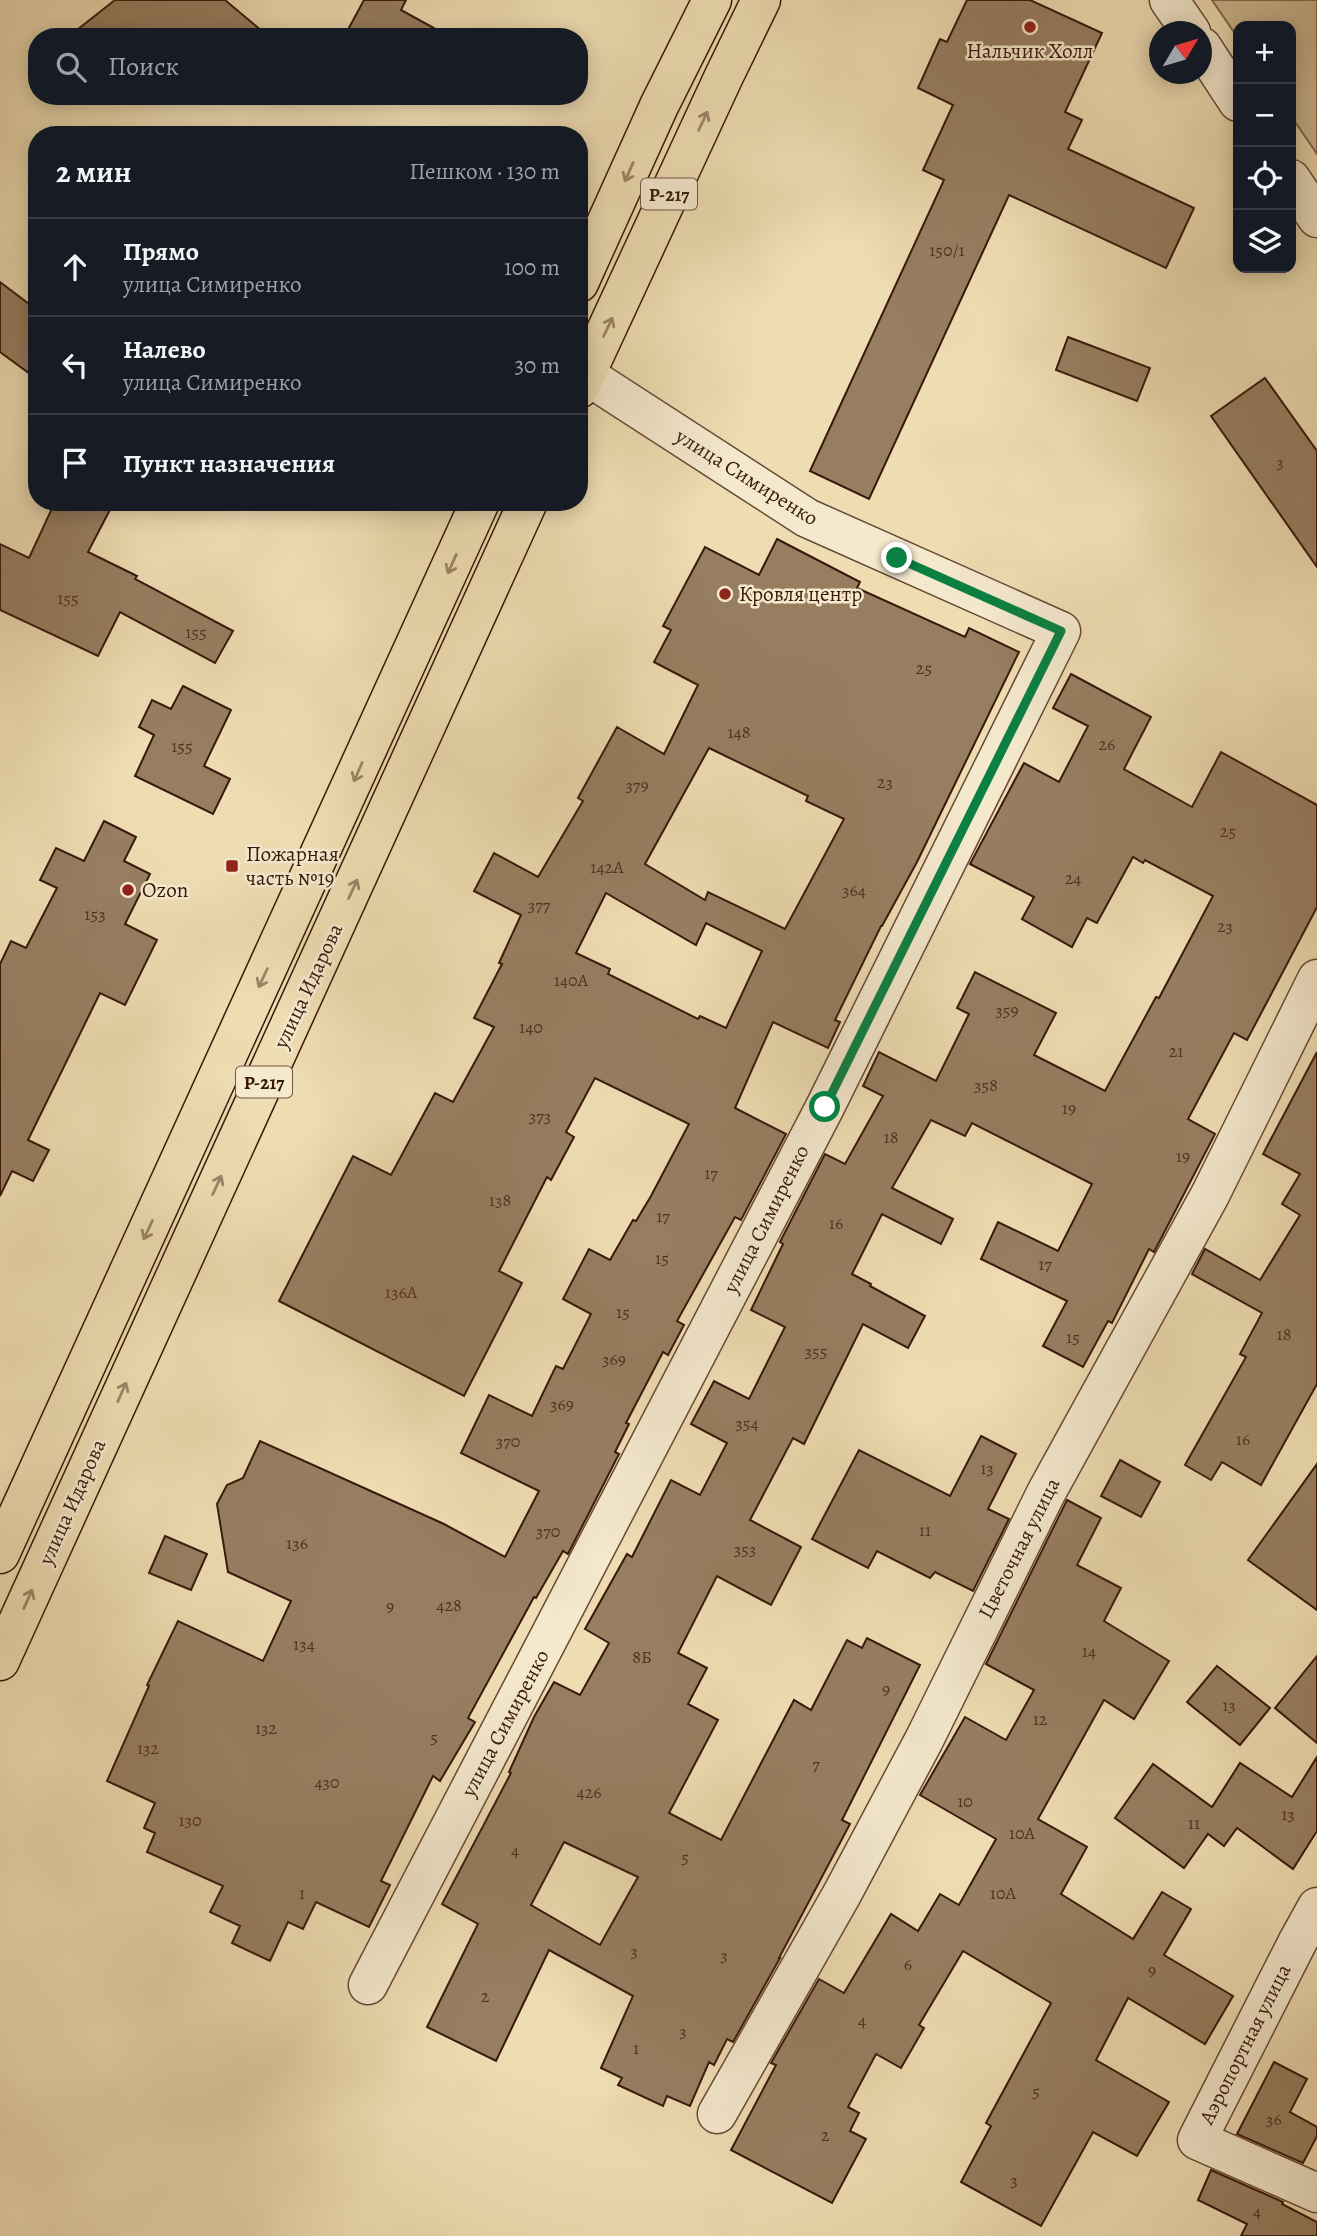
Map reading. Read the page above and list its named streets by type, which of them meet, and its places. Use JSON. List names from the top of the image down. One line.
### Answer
{"streets":{"main road":["Р-217","улица Идарова"],"street":["улица Симиренко","Цветочная улица","Аэропортная улица"]},"places":{"other":["Нальчик Холл","Кровля центр","Ozon"],"transit":["Пожарная часть №19"]},"house_numbers":["150/1","3","155","155","25","148","26","155","23","379","25","142А","24","364","377","153","23","140А","359","140","21","358","19","373","18","19","17","138","17","16","15","17","136А","15","18","15","355","369","369","354","16","370","13","11","370","136","353","428","9","134","14","8Б","9","13","12","132","5","132","7","430","426","10","13","130","11","10А","4","5","1","10А","3","3","6","9","2","4","3","1","5","36","2","3","4"],"north":"top right","page":{"map_buttons":["+","−"],"search":"Поиск","heading":["2 мин","Пешком · 130 m"],"list":[["Прямо","улица Симиренко","100 m"],["Налево","улица Симиренко","30 m"],"Пункт назначения"]}}
